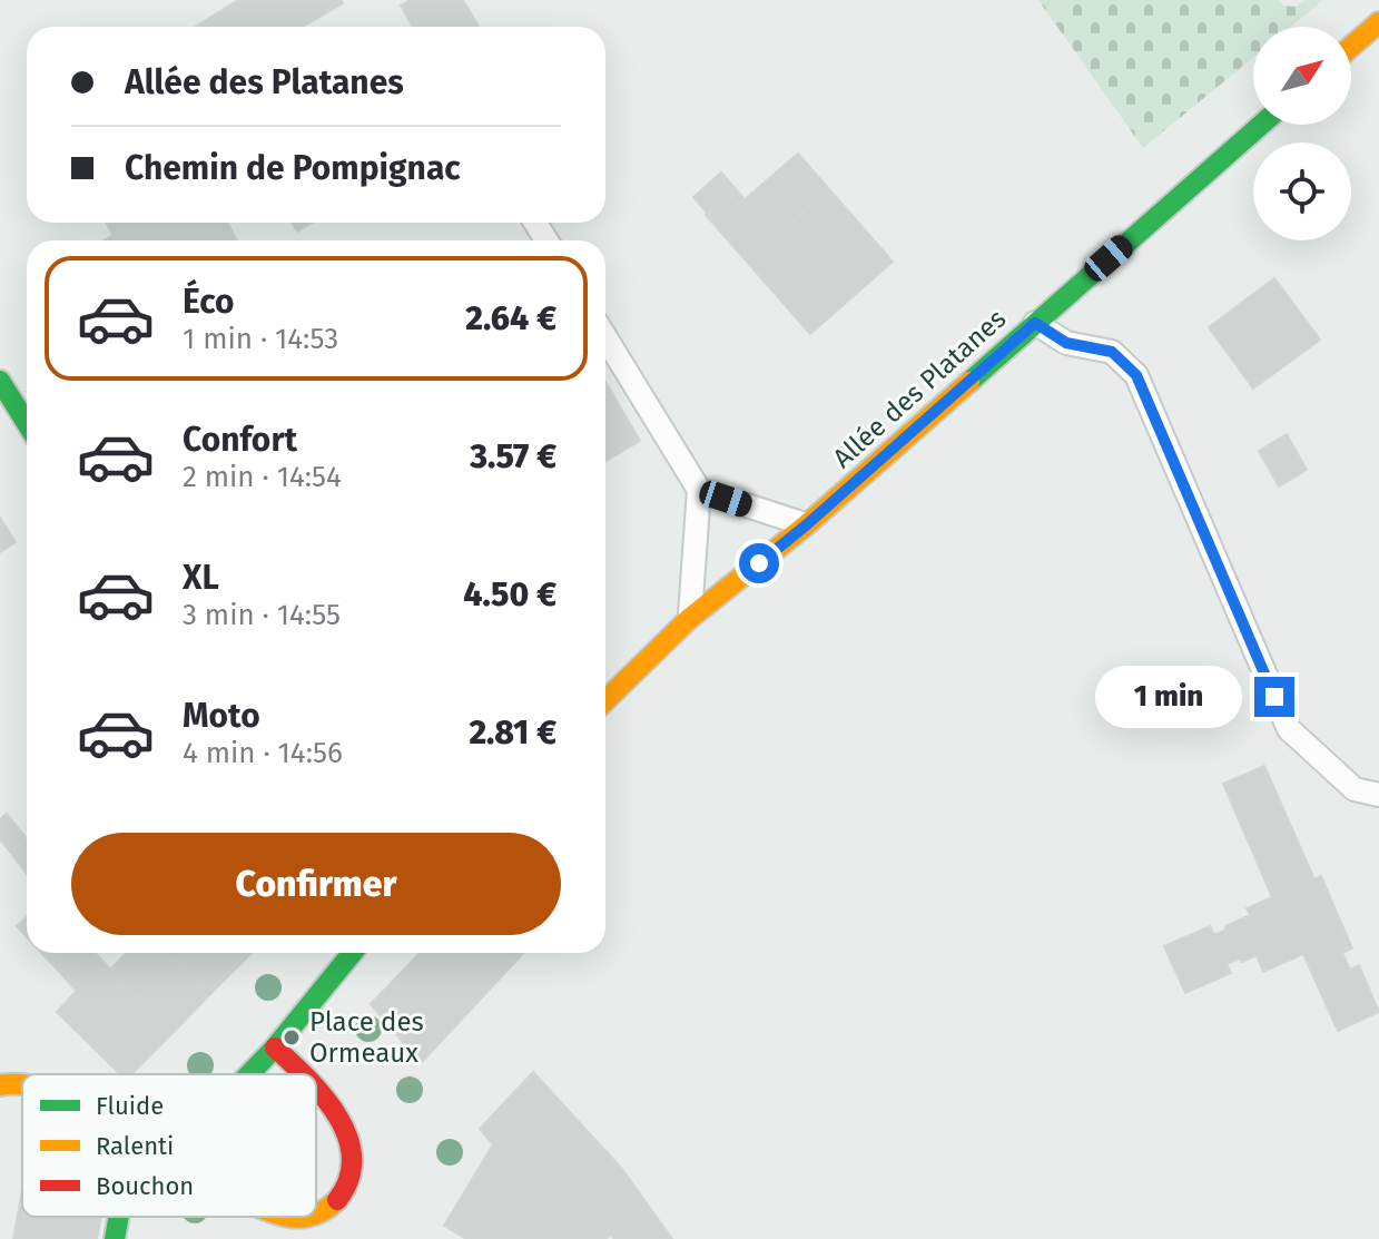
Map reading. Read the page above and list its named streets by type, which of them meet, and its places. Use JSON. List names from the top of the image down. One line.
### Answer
{"streets":{"street":["Allée des Platanes"]},"places":["Place des Ormeaux"],"legend":["Fluide","Ralenti","Bouchon"],"north":"top right","page":{"banner":["Allée des Platanes","Chemin de Pompignac"],"list":[{"name":"Éco","note":"1 min · 14:53","value":"2.64 €"},{"name":"Confort","note":"2 min · 14:54","value":"3.57 €"},{"name":"XL","note":"3 min · 14:55","value":"4.50 €"},{"name":"Moto","note":"4 min · 14:56","value":"2.81 €"}],"bubble":"1 min","buttons":"Confirmer"}}
